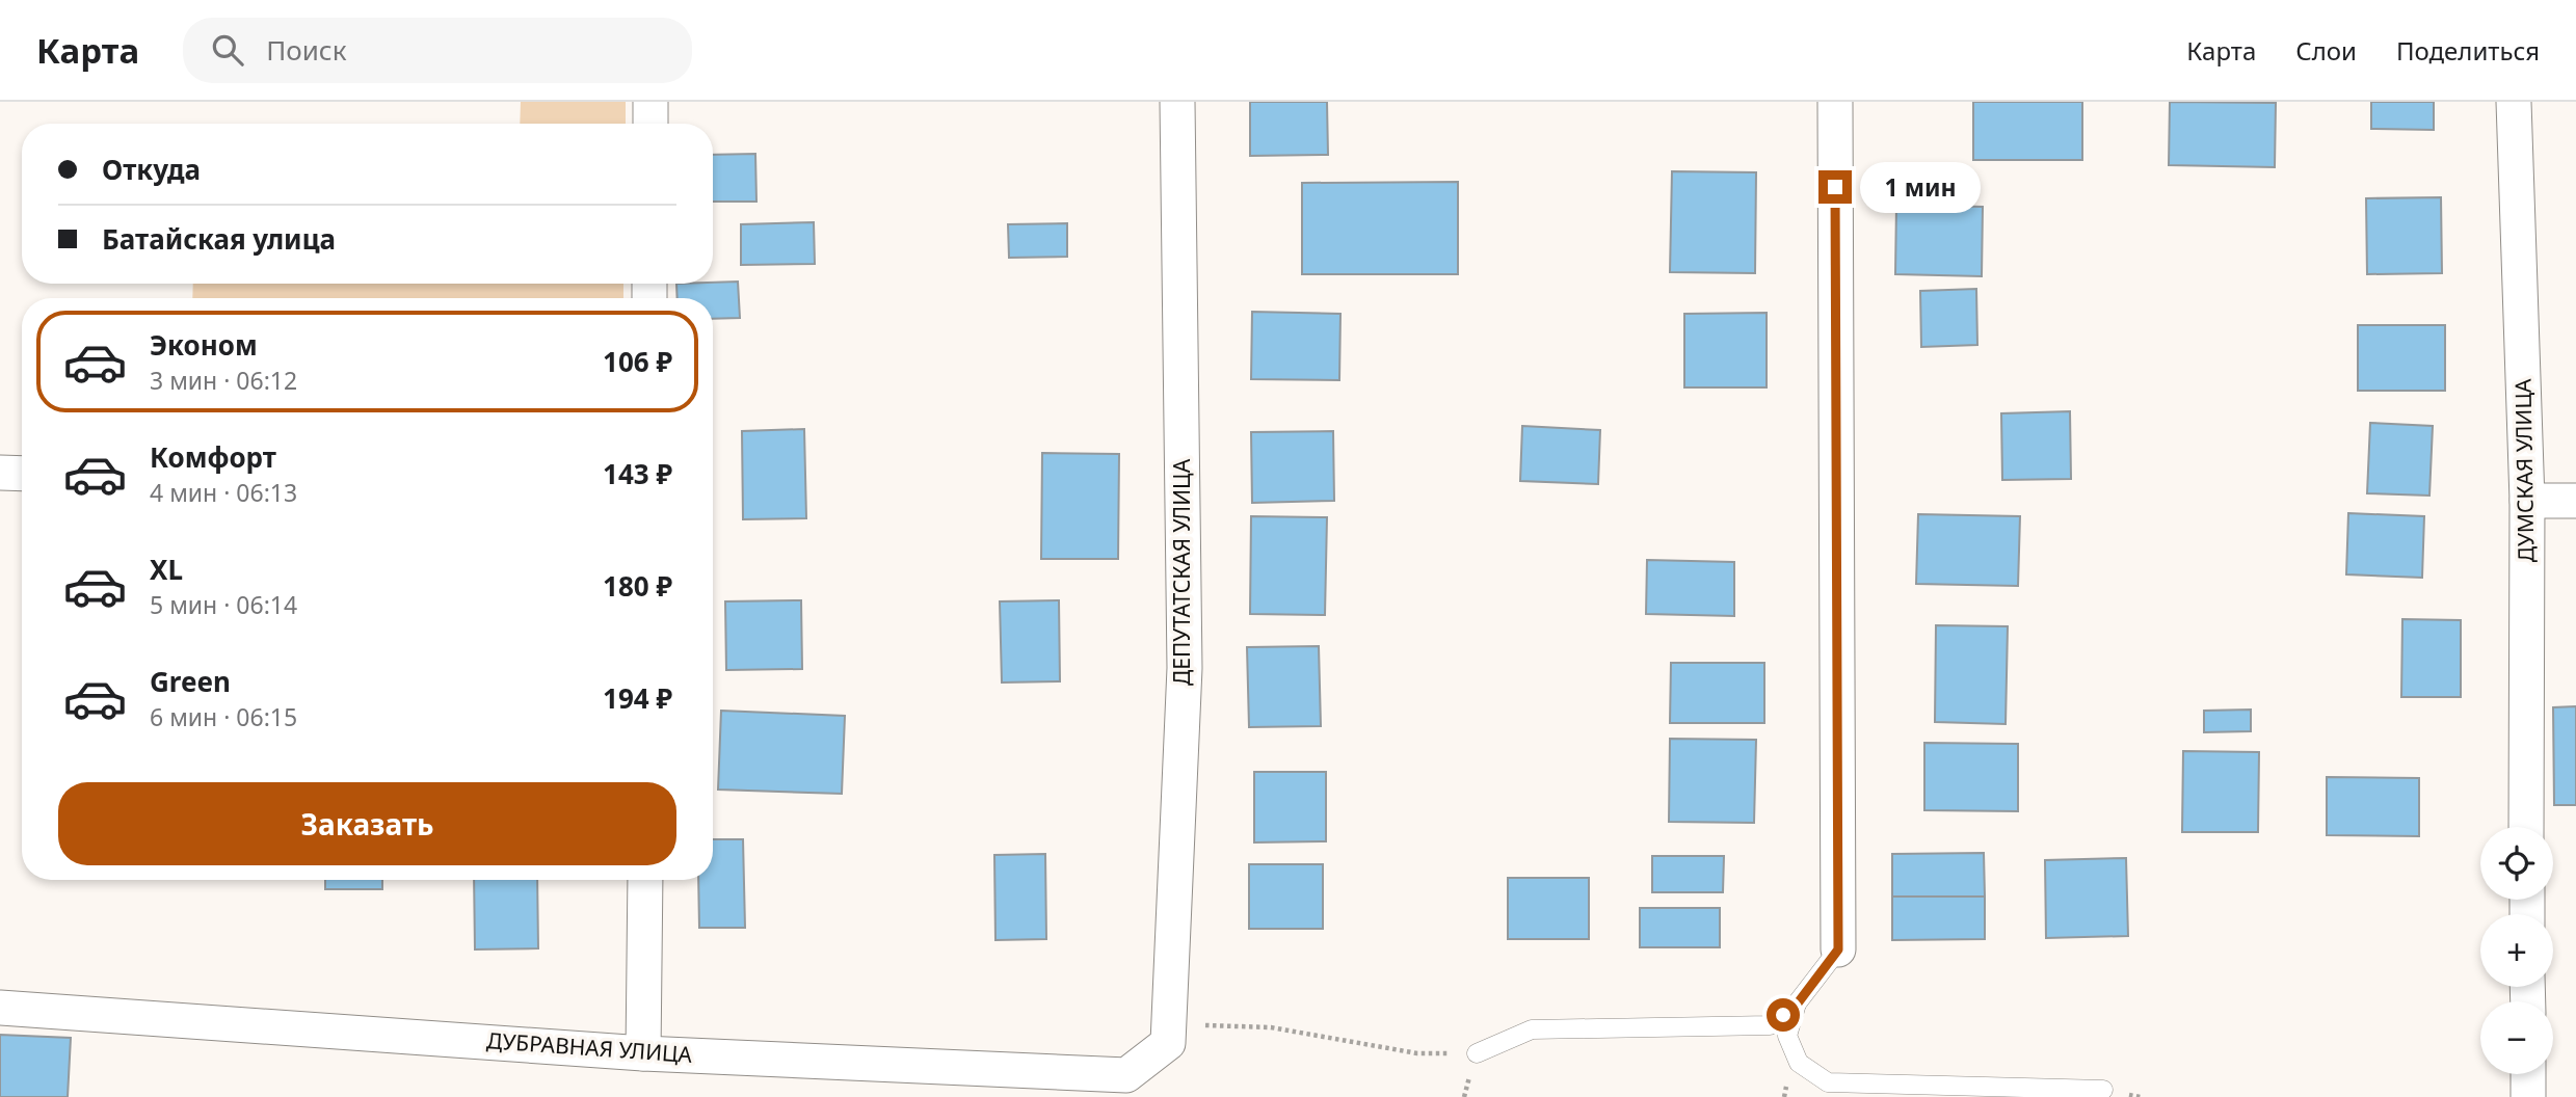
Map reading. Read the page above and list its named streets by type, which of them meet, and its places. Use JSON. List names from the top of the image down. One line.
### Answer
{"streets":{"street":["ДУМСКАЯ УЛИЦА","ДЕПУТАТСКАЯ УЛИЦА","ДУБРАВНАЯ УЛИЦА"]},"crossings":[["ДЕПУТАТСКАЯ УЛИЦА","ДУБРАВНАЯ УЛИЦА"]],"page":{"header":"Карта","search":"Поиск","nav":["Карта","Слои","Поделиться"],"banner":["Откуда","Батайская улица"],"bubble":"1 мин","list":[{"name":"Эконом","note":"3 мин · 06:12","value":"106 ₽"},{"name":"Комфорт","note":"4 мин · 06:13","value":"143 ₽"},{"name":"XL","note":"5 мин · 06:14","value":"180 ₽"},{"name":"Green","note":"6 мин · 06:15","value":"194 ₽"}],"buttons":"Заказать","map_buttons":["+","−"]}}
